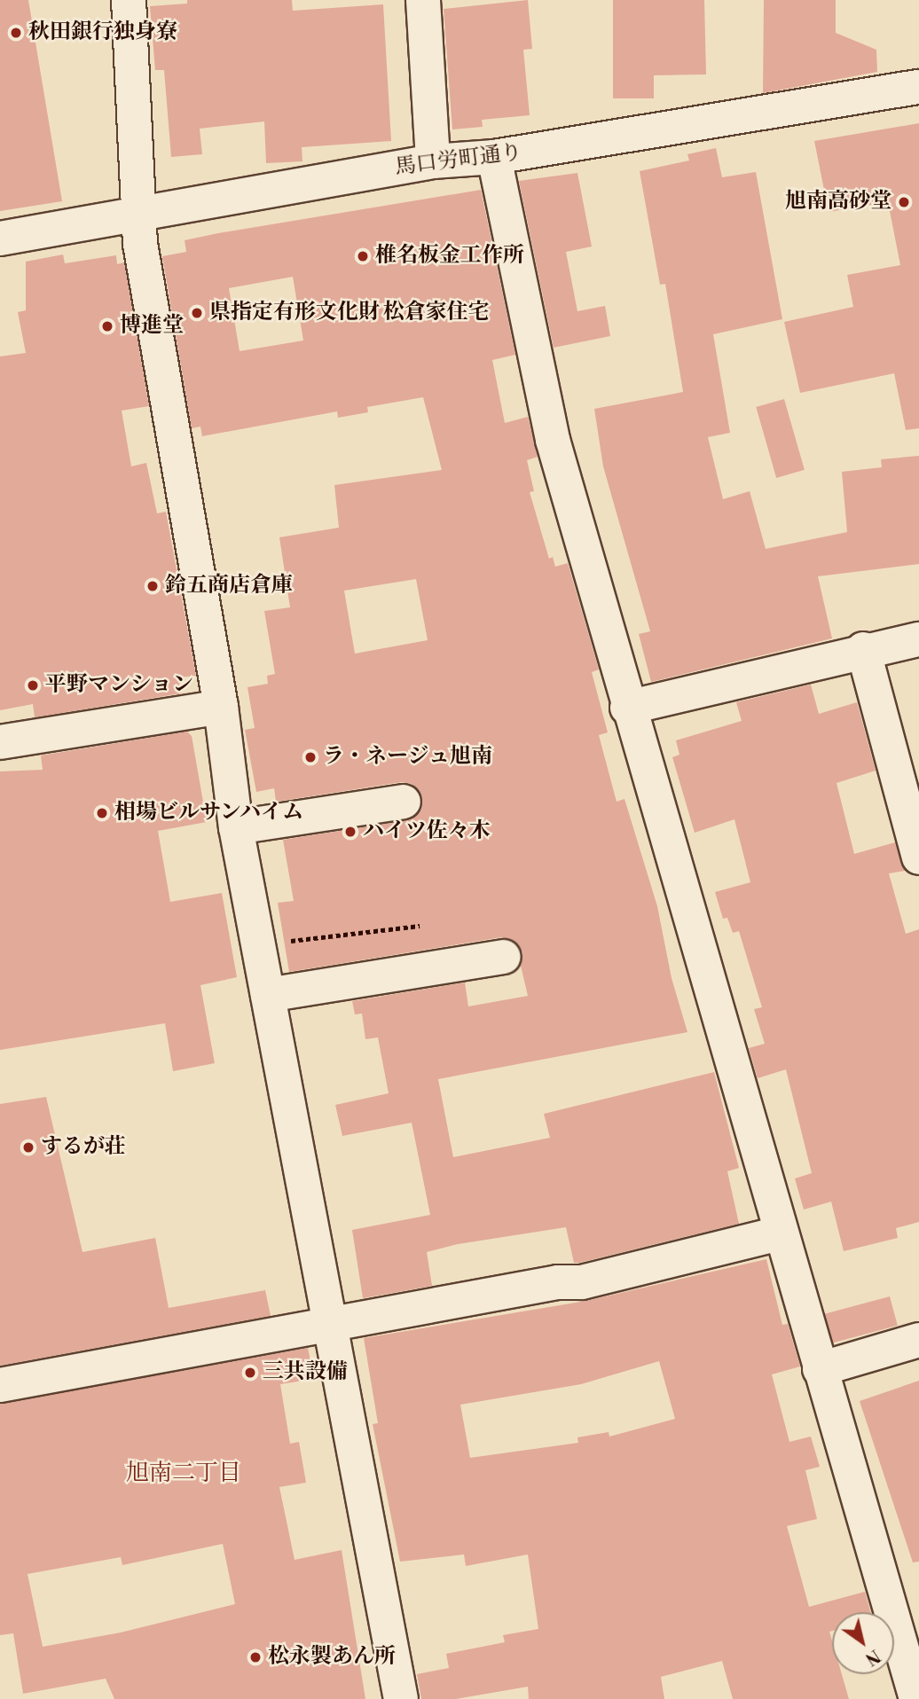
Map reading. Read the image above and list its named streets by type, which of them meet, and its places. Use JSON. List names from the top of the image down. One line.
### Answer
{"streets":{"street":["馬口労町通り"]},"districts":["旭南二丁目"],"places":["秋田銀行独身寮","旭南高砂堂","椎名板金工作所","県指定有形文化財 松倉家住宅","博進堂","鈴五商店倉庫","平野マンション","ラ・ネージュ旭南","相場ビルサンハイム","ハイツ佐々木","するが荘","三共設備","松永製あん所"],"north":"bottom right"}
